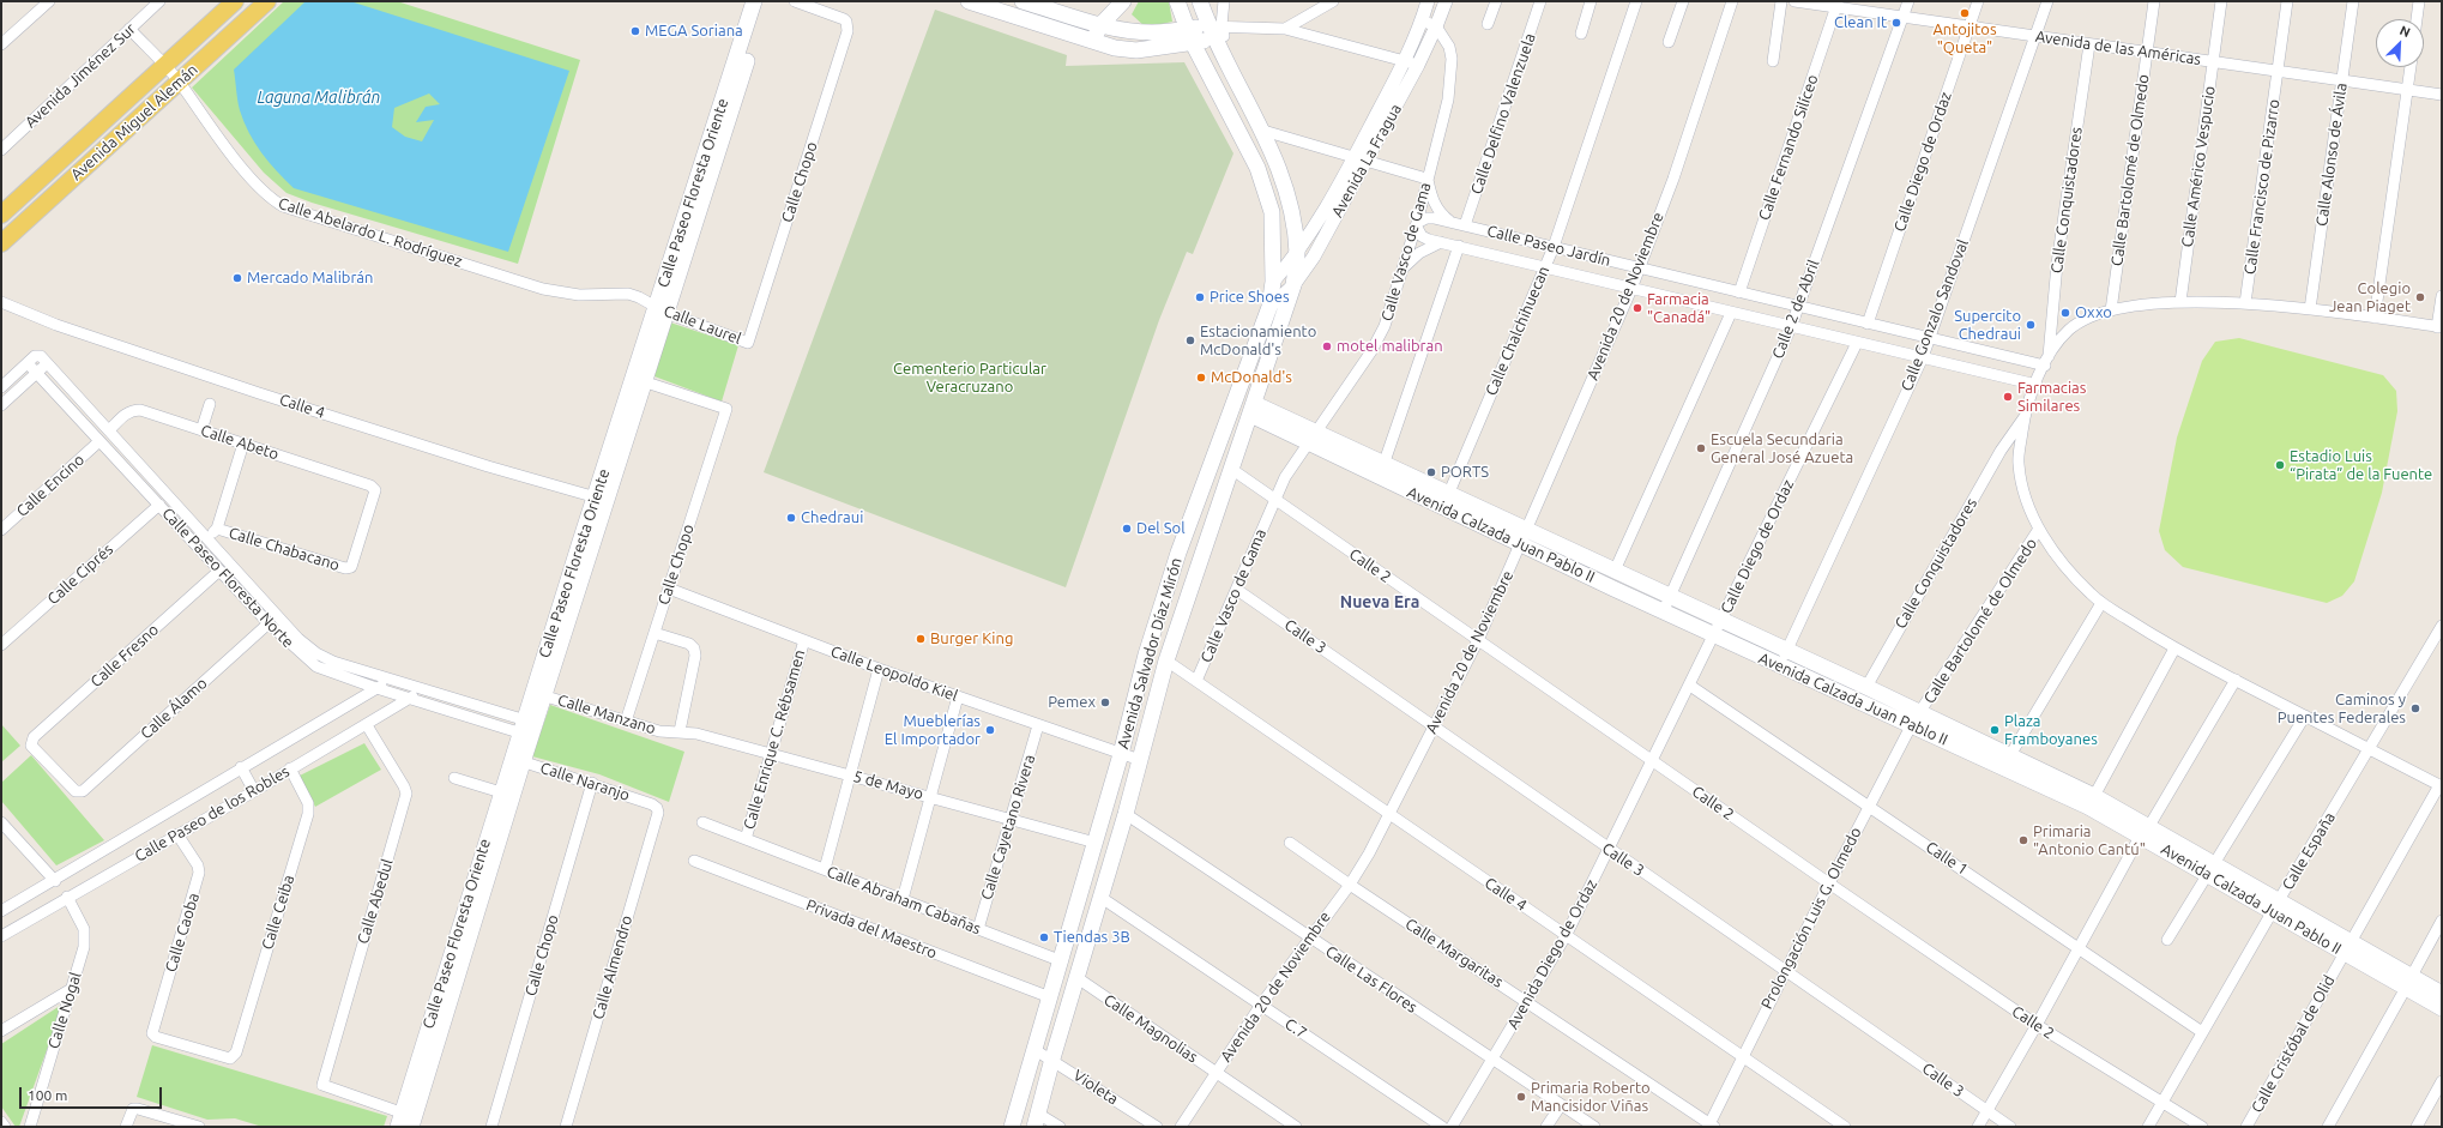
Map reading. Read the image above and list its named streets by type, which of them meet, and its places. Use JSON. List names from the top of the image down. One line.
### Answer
{"streets":{"main road":["Avenida Miguel Alemán","Calle Paseo Floresta Oriente","Avenida Calzada Juan Pablo II","Avenida Salvador Díaz Mirón"],"street":["Avenida de las Américas","Avenida Jiménez Sur","Calle Delfino Valenzuela","Calle Fernando Silíceo","Calle Alonso de Ávila","Avenida La Fragua","Calle Diego de Ordaz","Calle Américo Vespucio","Calle Bartolomé de Olmedo","Calle Chopo","Calle Francisco de Pizarro","Calle Conquistadores","Calle Abelardo L. Rodríguez","Calle Paseo Jardín","Calle Vasco de Gama","Avenida 20 de Noviembre","Calle 2 de Abril","Calle Gonzalo Sandoval","Calle Laurel","Calle Chalchihuecan","Calle 4","Calle Abeto","Calle Encino","Calle Chabacano","Calle 2","Calle Ciprés","Calle Paseo Floresta Norte","Calle 3","Calle Fresno","Calle Leopoldo Kiel","Calle Álamo","Calle Manzano","Calle Enrique C. Rébsamen","Calle Naranjo","5 de Mayo","Calle Paseo de los Robles","Calle Cayetano Rivera","Calle España","Calle 1","Calle Abraham Cabañas","Calle Abedul","Calle Ceiba","Prolongación Luis G. Olmedo","Privada del Maestro","Calle Caoba","Calle Margaritas","Avenida Diego de Ordaz","Calle Almendro","Calle Las Flores","Calle Nogal","Calle Magnolias","C.7","Calle Cristóbal de Olid","Violeta"]},"crossings":[["Avenida de las Américas","Calle Fernando Silíceo"],["Avenida de las Américas","Calle Alonso de Ávila"],["Avenida de las Américas","Calle Diego de Ordaz"],["Avenida de las Américas","Calle Américo Vespucio"],["Avenida de las Américas","Calle Bartolomé de Olmedo"],["Avenida de las Américas","Calle Francisco de Pizarro"],["Avenida de las Américas","Calle Conquistadores"],["Avenida de las Américas","Calle 2 de Abril"],["Avenida de las Américas","Calle Gonzalo Sandoval"],["Avenida Jiménez Sur","Calle Abelardo L. Rodríguez"],["Calle Delfino Valenzuela","Calle Paseo Jardín"],["Avenida Miguel Alemán","Calle Abelardo L. Rodríguez"],["Calle Fernando Silíceo","Calle Paseo Jardín"],["Avenida La Fragua","Calle Vasco de Gama"],["Avenida La Fragua","Avenida Salvador Díaz Mirón"],["Calle Diego de Ordaz","Calle Paseo Jardín"],["Calle Diego de Ordaz","Avenida Calzada Juan Pablo II"],["Calle Diego de Ordaz","Avenida Diego de Ordaz"],["Calle Bartolomé de Olmedo","Avenida Calzada Juan Pablo II"],["Calle Bartolomé de Olmedo","Prolongación Luis G. Olmedo"],["Calle Chopo","Calle Paseo Floresta Oriente"],["Calle Chopo","Calle Laurel"],["Calle Chopo","Calle Leopoldo Kiel"],["Calle Chopo","Calle Manzano"],["Calle Chopo","Calle Naranjo"],["Calle Paseo Floresta Oriente","Calle Abelardo L. Rodríguez"],["Calle Paseo Floresta Oriente","Calle Laurel"],["Calle Paseo Floresta Oriente","Calle 4"],["Calle Paseo Floresta Oriente","Calle Paseo Floresta Norte"],["Calle Paseo Floresta Oriente","Calle Manzano"],["Calle Paseo Floresta Oriente","Calle Naranjo"],["Calle Paseo Floresta Oriente","Calle Abedul"],["Calle Conquistadores","Calle Paseo Jardín"],["Calle Conquistadores","Avenida Calzada Juan Pablo II"],["Calle Abelardo L. Rodríguez","Calle Laurel"],["Calle Paseo Jardín","Calle Vasco de Gama"],["Calle Paseo Jardín","Avenida 20 de Noviembre"],["Calle Paseo Jardín","Calle 2 de Abril"],["Calle Paseo Jardín","Calle Gonzalo Sandoval"],["Calle Paseo Jardín","Calle Chalchihuecan"],["Calle Vasco de Gama","Calle 4"],["Calle Vasco de Gama","Avenida Calzada Juan Pablo II"],["Calle Vasco de Gama","Calle 2"],["Calle Vasco de Gama","Calle 3"],["Avenida 20 de Noviembre","Calle 4"],["Avenida 20 de Noviembre","Avenida Calzada Juan Pablo II"],["Avenida 20 de Noviembre","Calle 2"],["Avenida 20 de Noviembre","Calle 3"],["Avenida 20 de Noviembre","Calle Margaritas"],["Avenida 20 de Noviembre","Calle Las Flores"],["Avenida 20 de Noviembre","Calle Magnolias"],["Avenida 20 de Noviembre","C.7"],["Calle 2 de Abril","Avenida Calzada Juan Pablo II"],["Calle Gonzalo Sandoval","Avenida Calzada Juan Pablo II"],["Calle Chalchihuecan","Avenida Calzada Juan Pablo II"],["Calle 4","Avenida Salvador Díaz Mirón"],["Calle 4","Prolongación Luis G. Olmedo"],["Calle 4","Avenida Diego de Ordaz"],["Calle Abeto","Calle Chabacano"],["Calle Abeto","Calle Paseo Floresta Norte"],["Calle Encino","Calle Paseo Floresta Norte"],["Avenida Calzada Juan Pablo II","Avenida Salvador Díaz Mirón"],["Avenida Calzada Juan Pablo II","Calle España"],["Avenida Calzada Juan Pablo II","Prolongación Luis G. Olmedo"],["Avenida Calzada Juan Pablo II","Avenida Diego de Ordaz"],["Avenida Calzada Juan Pablo II","Calle Cristóbal de Olid"],["Calle 2","Avenida Salvador Díaz Mirón"],["Calle 2","Calle España"],["Calle 2","Prolongación Luis G. Olmedo"],["Calle 2","Avenida Diego de Ordaz"],["Calle Ciprés","Calle Paseo Floresta Norte"],["Calle Paseo Floresta Norte","Calle Fresno"],["Calle Paseo Floresta Norte","Calle Álamo"],["Calle Paseo Floresta Norte","Calle Paseo de los Robles"],["Calle 3","Prolongación Luis G. Olmedo"],["Calle 3","Avenida Diego de Ordaz"],["Avenida Salvador Díaz Mirón","Calle Leopoldo Kiel"],["Avenida Salvador Díaz Mirón","5 de Mayo"],["Avenida Salvador Díaz Mirón","Calle Abraham Cabañas"],["Avenida Salvador Díaz Mirón","Privada del Maestro"],["Avenida Salvador Díaz Mirón","Calle Las Flores"],["Avenida Salvador Díaz Mirón","Calle Magnolias"],["Avenida Salvador Díaz Mirón","C.7"],["Avenida Salvador Díaz Mirón","Violeta"],["Calle Fresno","Calle Álamo"],["Calle Leopoldo Kiel","Calle Enrique C. Rébsamen"],["Calle Leopoldo Kiel","Calle Cayetano Rivera"],["Calle Manzano","5 de Mayo"],["Calle Enrique C. Rébsamen","5 de Mayo"],["Calle Enrique C. Rébsamen","Calle Abraham Cabañas"],["Calle Naranjo","Calle Almendro"],["5 de Mayo","Calle Cayetano Rivera"],["Calle Paseo de los Robles","Calle Abedul"],["Calle Paseo de los Robles","Calle Ceiba"],["Calle Paseo de los Robles","Calle Caoba"],["Calle Paseo de los Robles","Calle Nogal"],["Calle Cayetano Rivera","Calle Abraham Cabañas"],["Calle España","Calle 1"],["Calle 1","Prolongación Luis G. Olmedo"],["Calle 1","Avenida Diego de Ordaz"],["Calle Ceiba","Calle Caoba"],["Prolongación Luis G. Olmedo","Calle Margaritas"],["Calle Margaritas","Avenida Diego de Ordaz"],["Avenida Diego de Ordaz","Calle Las Flores"]],"districts":["Nueva Era"],"water":["Laguna Malibrán"],"parks":["Cementerio Particular Veracruzano"],"places":["Antojitos \"Queta\"","Clean It","MEGA Soriana","Mercado Malibrán","Price Shoes","Colegio Jean Piaget","Farmacia \"Canadá\"","Oxxo","Supercito Chedraui","Estacionamiento McDonald's","motel malibran","McDonald's","Farmacias Similares","Escuela Secundaria General José Azueta","Estadio Luis “Pirata” de la Fuente","PORTS","Chedraui","Del Sol","Burger King","Pemex","Caminos y Puentes Federales","Mueblerías El Importador","Plaza Framboyanes","Primaria \"Antonio Cantú\"","Tiendas 3B","Primaria Roberto Mancisidor Viñas"],"scale_bar":"100 m","north":"top right"}
